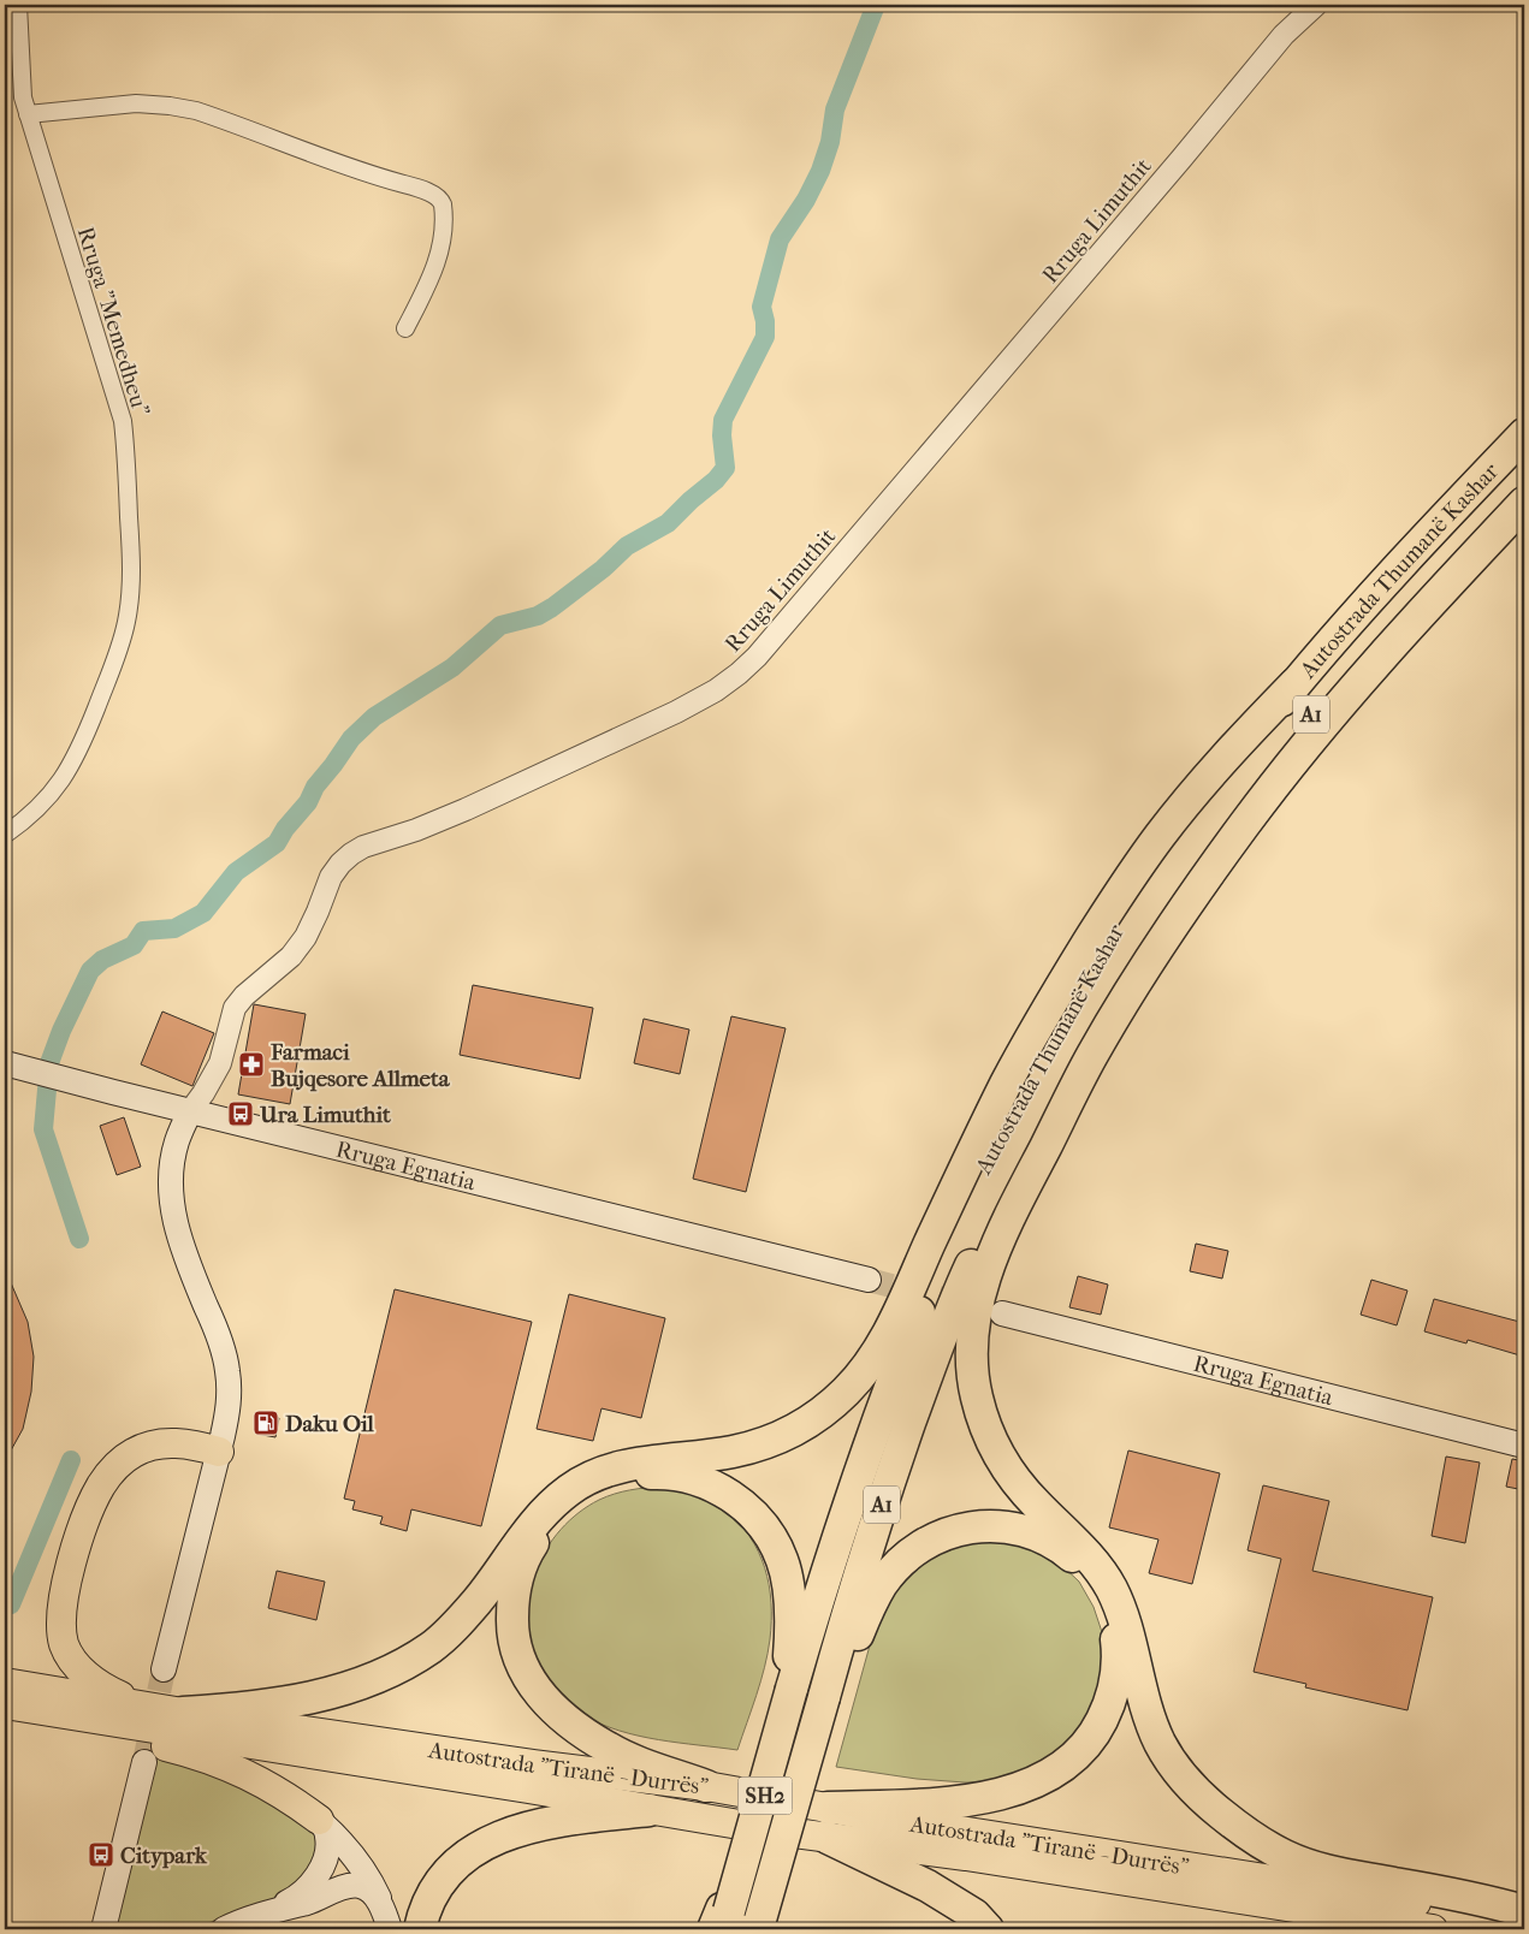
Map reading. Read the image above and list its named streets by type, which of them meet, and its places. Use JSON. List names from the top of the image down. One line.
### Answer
{"streets":{"highway":["Autostrada Thumanë Kashar","A1","Autostrada \"Tiranë - Durrës\"","SH2"],"main road":["Rruga Egnatia"],"street":["Rruga Limuthit","Rruga \"Memedheu\""]},"crossings":[["Rruga Limuthit","Rruga Egnatia"]],"places":{"pharmacy":["Farmaci Bujqesore Allmeta"],"bus stop":["Ura Limuthit","Citypark"],"fuel station":["Daku Oil"]}}
